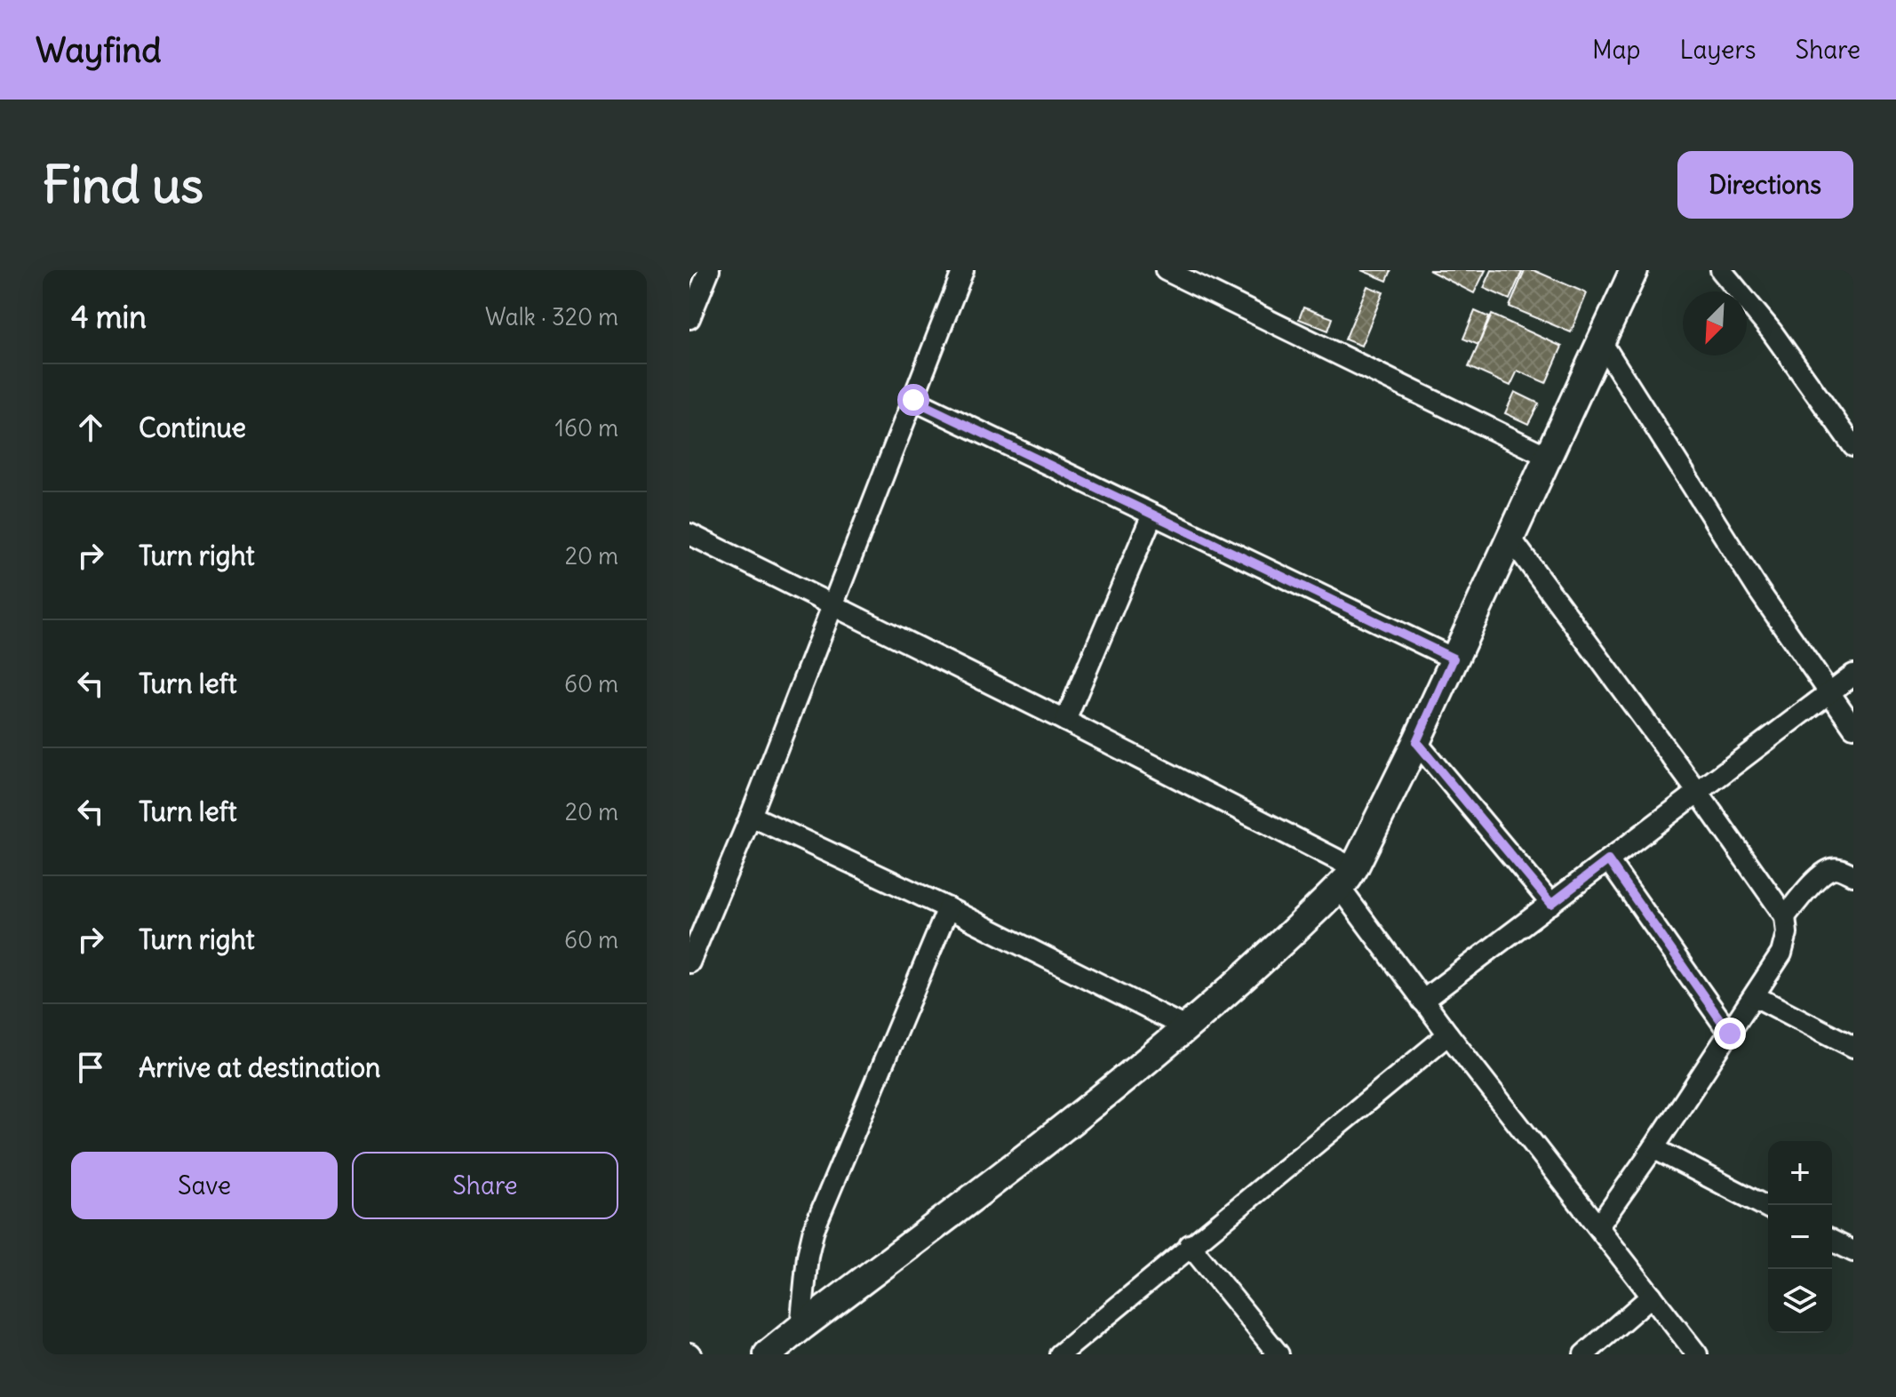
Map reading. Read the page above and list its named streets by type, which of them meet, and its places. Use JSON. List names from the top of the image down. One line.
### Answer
{"north":"bottom left","page":{"header":"Wayfind","nav":["Map","Layers","Share"],"buttons":["Directions",["Save","Share"]],"title":"Find us","heading":["4 min","Walk · 320 m"],"list":[["Continue","160 m"],["Turn right","20 m"],["Turn left","60 m"],["Turn left","20 m"],["Turn right","60 m"],"Arrive at destination"],"map_buttons":["+","−"]}}
